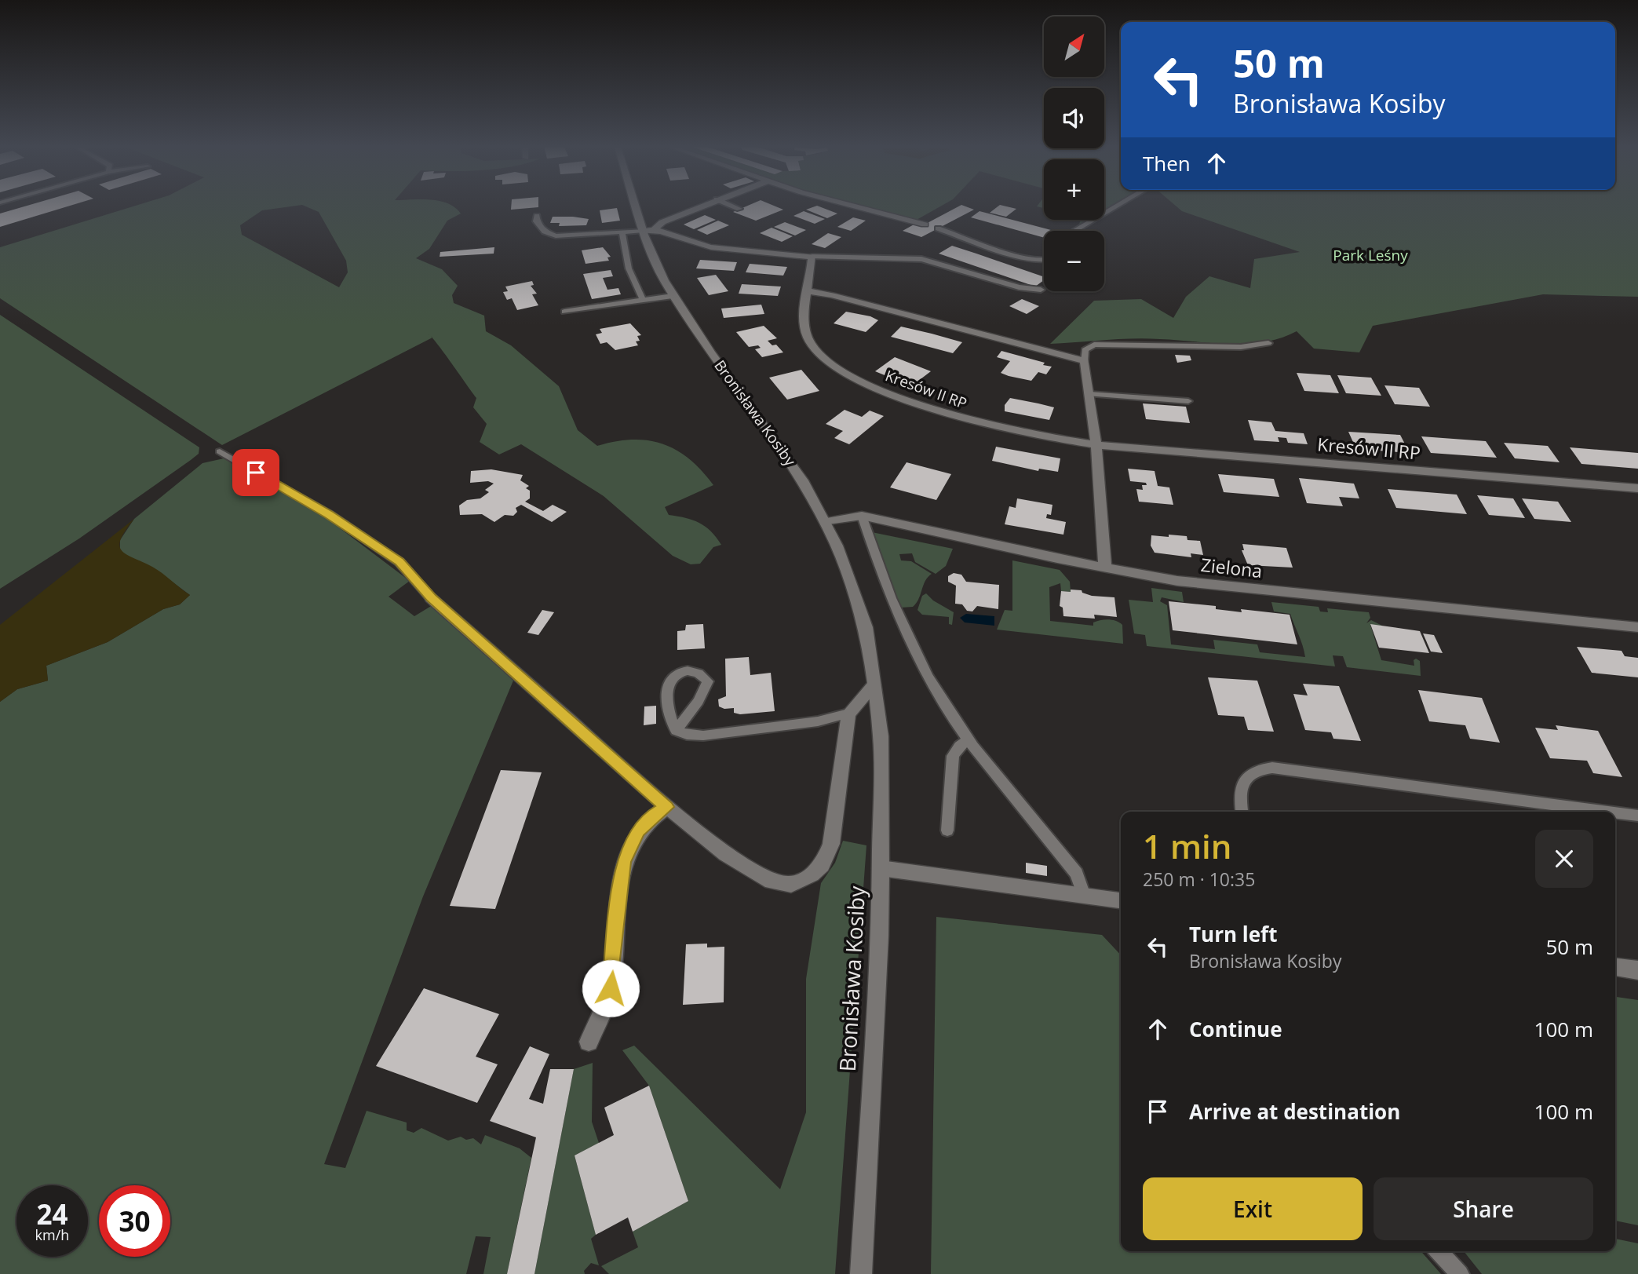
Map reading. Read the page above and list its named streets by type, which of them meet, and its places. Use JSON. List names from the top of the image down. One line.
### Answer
{"streets":{"street":["Kresów II RP","Bronisława Kosiby","Zielona"]},"crossings":[["Bronisława Kosiby","Zielona"]],"parks":["Park Leśny"],"north":"top right","page":{"map_buttons":["+","−"],"turn":["50 m","Bronisława Kosiby"],"then":"Then","heading":["1 min","250 m · 10:35"],"list":[{"name":"Turn left","note":"Bronisława Kosiby","value":"50 m"},{"name":"Continue","value":"100 m"},{"name":"Arrive at destination","value":"100 m"}],"buttons":["Exit","Share"],"speed":"24 km/h","limit":"30"}}
